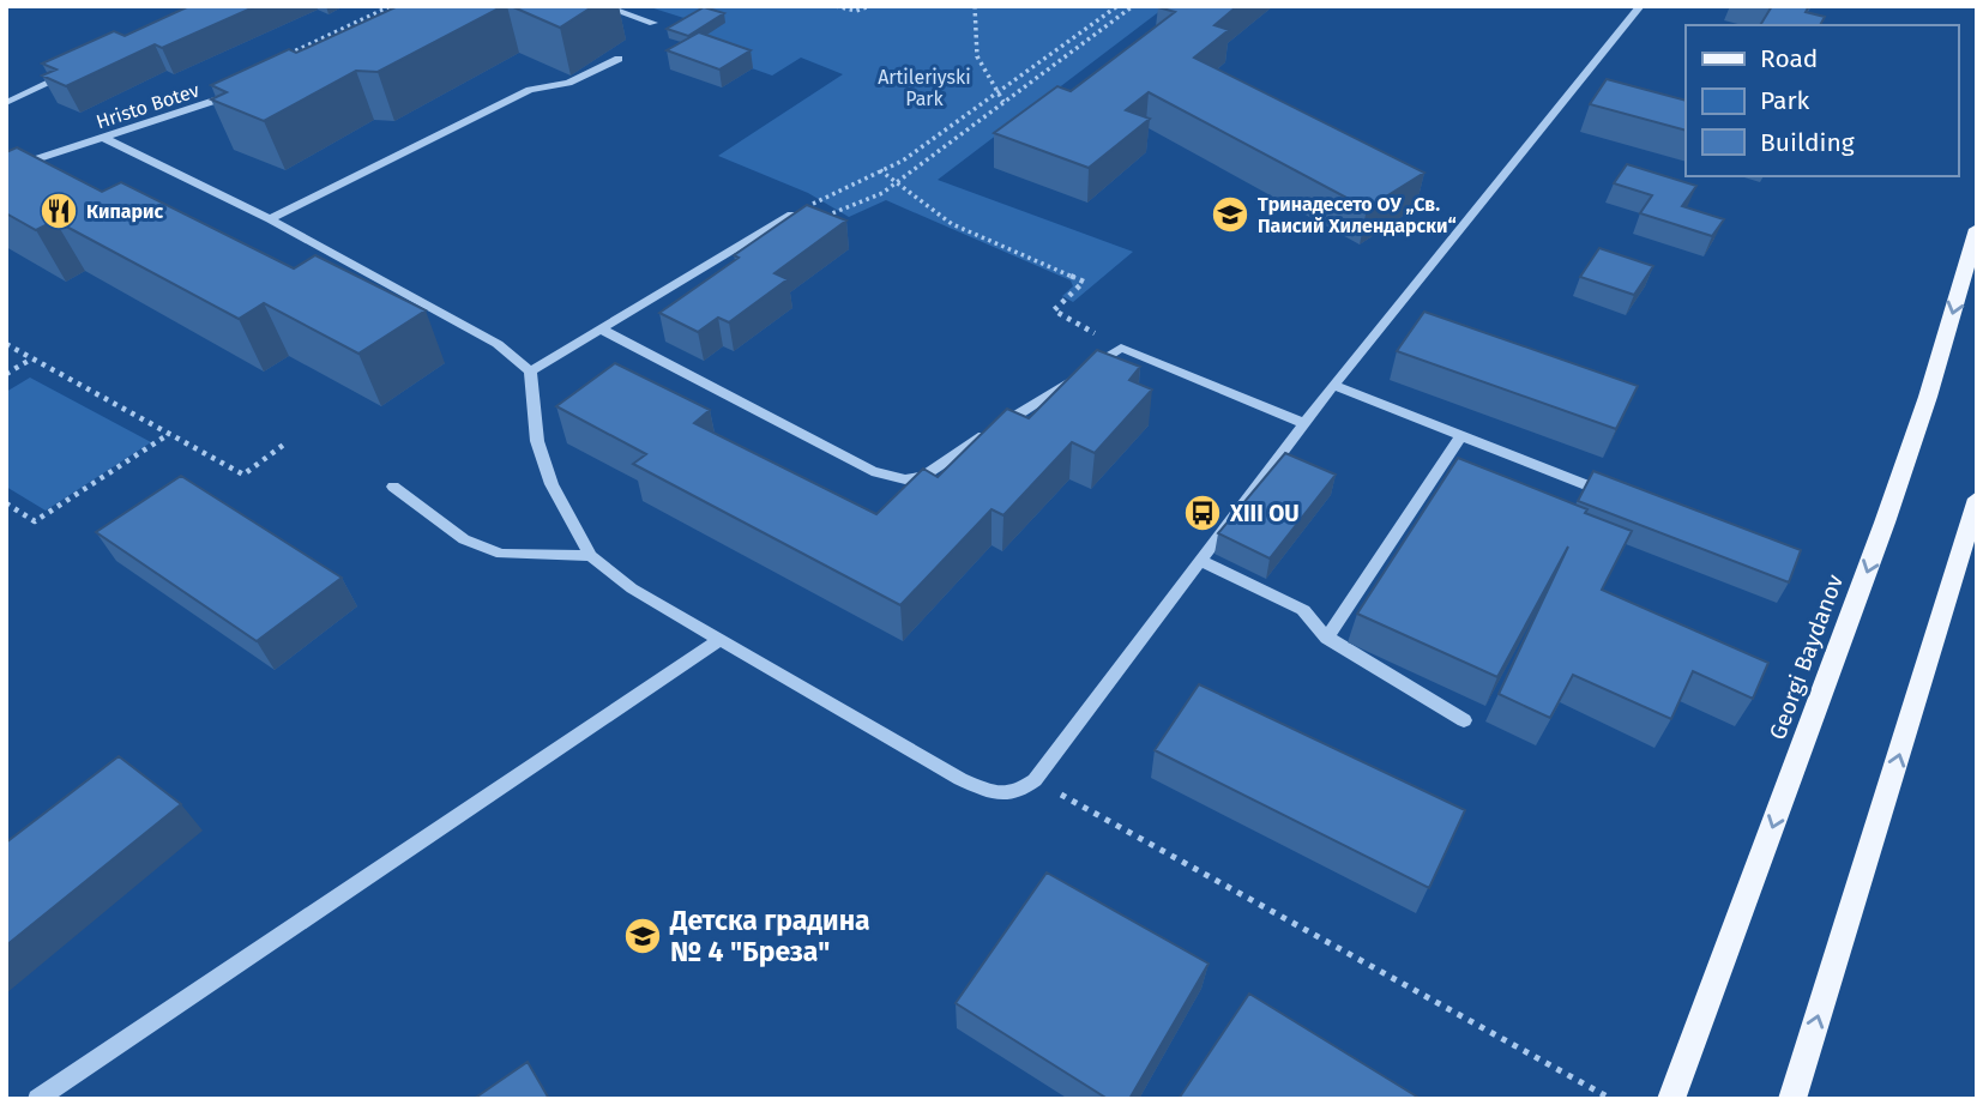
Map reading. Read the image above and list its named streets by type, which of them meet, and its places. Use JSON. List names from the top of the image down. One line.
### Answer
{"streets":{"main road":["Georgi Baydanov"],"street":["Hristo Botev"]},"parks":["Artileriyski Park"],"places":{"restaurant":["Кипарис"],"school or university":["Тринадесето ОУ „Св. Паисий Хилендарски“","Детска градина № 4 \"Бреза\""],"bus stop":["XIII OU"]},"legend":["Road","Park","Building"]}
